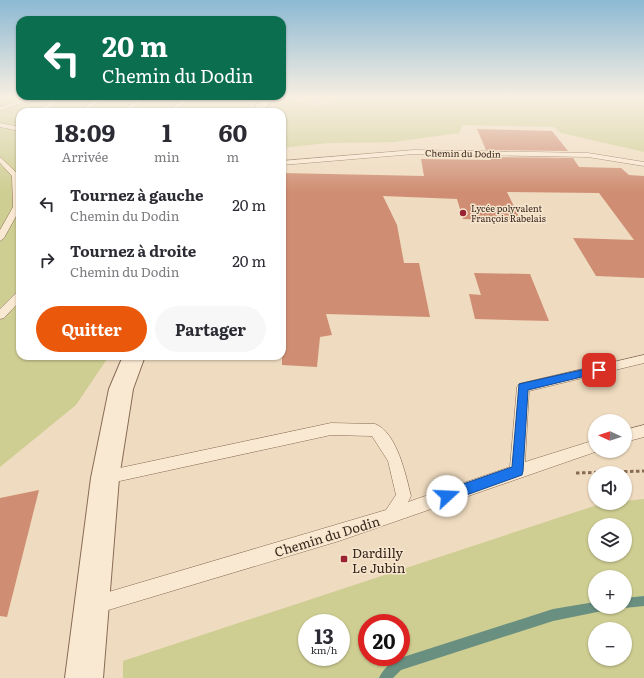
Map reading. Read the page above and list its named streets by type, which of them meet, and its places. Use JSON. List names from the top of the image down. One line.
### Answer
{"streets":{"lane":["Chemin du Dodin"]},"places":{"other":["Lycée polyvalent François Rabelais"],"transit":["Dardilly Le Jubin"]},"north":"left","page":{"turn":["20 m","Chemin du Dodin"],"eta":["18:09","Arrivée","1","min","60","m"],"list":[{"name":"Tournez à gauche","note":"Chemin du Dodin","value":"20 m"},{"name":"Tournez à droite","note":"Chemin du Dodin","value":"20 m"}],"buttons":["Quitter","Partager"],"map_buttons":["+","−"],"speed":"13 km/h","limit":"20"}}
